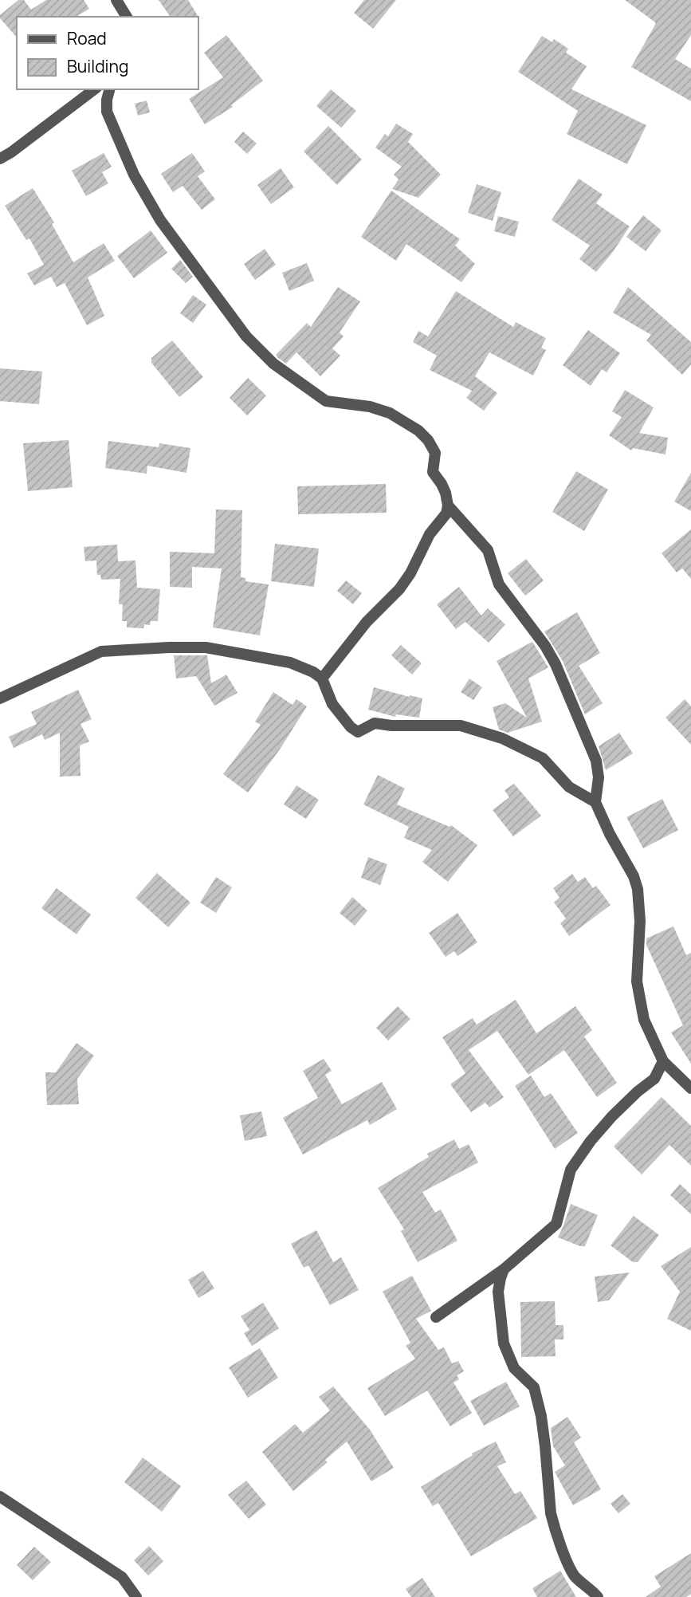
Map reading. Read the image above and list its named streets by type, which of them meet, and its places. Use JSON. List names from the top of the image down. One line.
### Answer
{"legend":["Road","Building"]}
